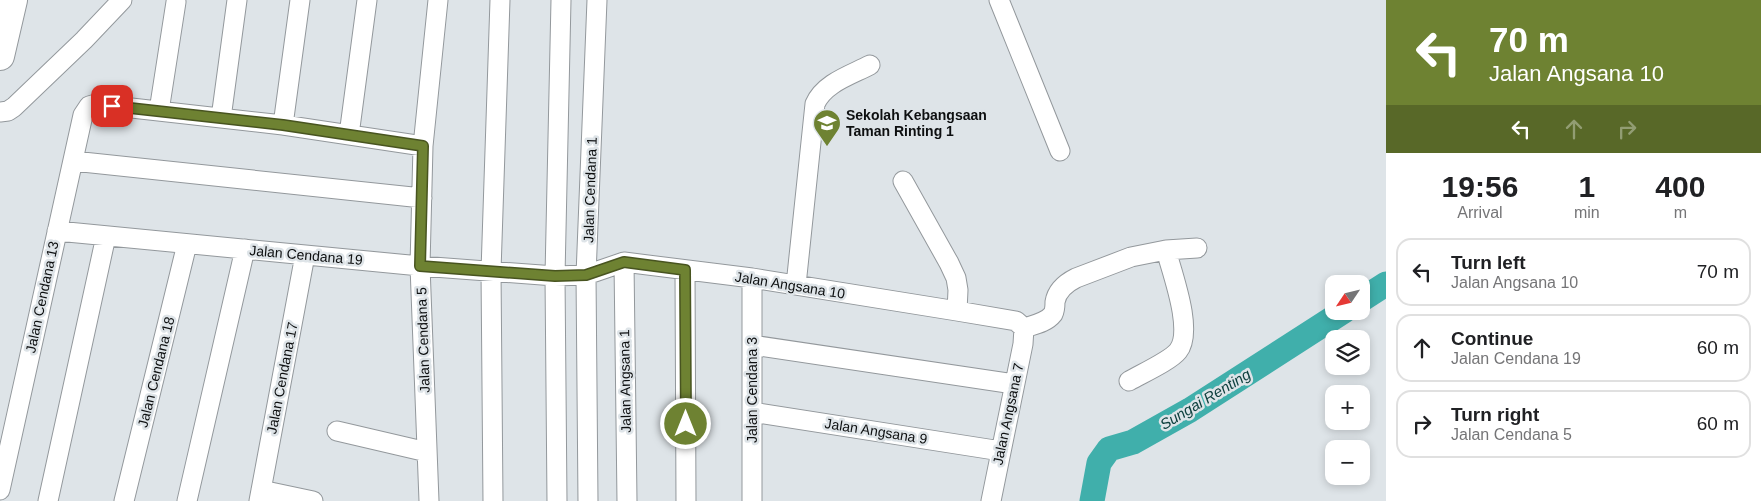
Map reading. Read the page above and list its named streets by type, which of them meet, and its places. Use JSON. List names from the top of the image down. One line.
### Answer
{"streets":{"street":["Jalan Cendana 1","Jalan Cendana 19","Jalan Angsana 10","Jalan Cendana 13","Jalan Cendana 5","Jalan Cendana 18","Jalan Cendana 17","Jalan Angsana 1","Jalan Cendana 3","Jalan Angsana 7","Jalan Angsana 9"]},"crossings":[["Jalan Cendana 1","Jalan Angsana 10"],["Jalan Cendana 19","Jalan Angsana 10"],["Jalan Cendana 19","Jalan Cendana 13"],["Jalan Cendana 19","Jalan Cendana 5"],["Jalan Cendana 19","Jalan Cendana 18"],["Jalan Cendana 19","Jalan Cendana 17"],["Jalan Angsana 10","Jalan Angsana 1"],["Jalan Angsana 10","Jalan Cendana 3"],["Jalan Angsana 10","Jalan Angsana 7"],["Jalan Cendana 3","Jalan Angsana 9"],["Jalan Angsana 7","Jalan Angsana 9"]],"water":["Sungai Renting"],"places":{"school or university":["Sekolah Kebangsaan Taman Rinting 1"]},"north":"bottom left","page":{"turn":["70 m","Jalan Angsana 10"],"eta":["19:56","Arrival","1","min","400","m"],"list":[{"name":"Turn left","note":"Jalan Angsana 10","value":"70 m"},{"name":"Continue","note":"Jalan Cendana 19","value":"60 m"},{"name":"Turn right","note":"Jalan Cendana 5","value":"60 m"}],"map_buttons":["+","−"]}}
